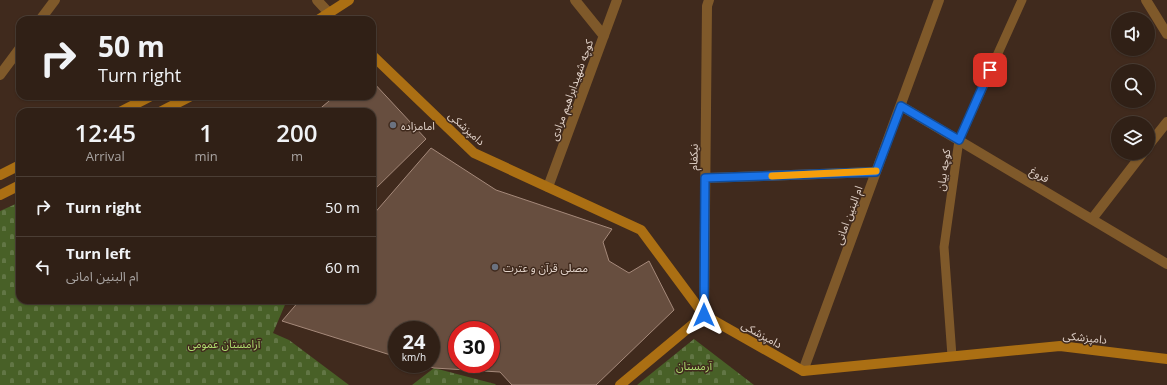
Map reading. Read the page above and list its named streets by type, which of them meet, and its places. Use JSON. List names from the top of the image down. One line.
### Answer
{"streets":{"street":["کوچه شهیدابراهیم مرادی","دامپزشکی","نیکفام","فروغ","ام البنین امانی"],"lane":["کوچه بیان"]},"crossings":[["کوچه شهیدابراهیم مرادی","دامپزشکی"],["دامپزشکی","نیکفام"],["دامپزشکی","کوچه بیان"],["دامپزشکی","ام البنین امانی"],["کوچه بیان","فروغ"],["فروغ","ام البنین امانی"]],"parks":["آرامستان عمومی","آرمستان"],"places":["امامزاده","مصلی قرآن و عترت"],"page":{"turn":["50 m","Turn right"],"eta":["12:45","Arrival","1","min","200","m"],"list":[{"name":"Turn right","value":"50 m"},{"name":"Turn left","note":"ام البنین امانی","value":"60 m"}],"speed":"24 km/h","limit":"30"}}
